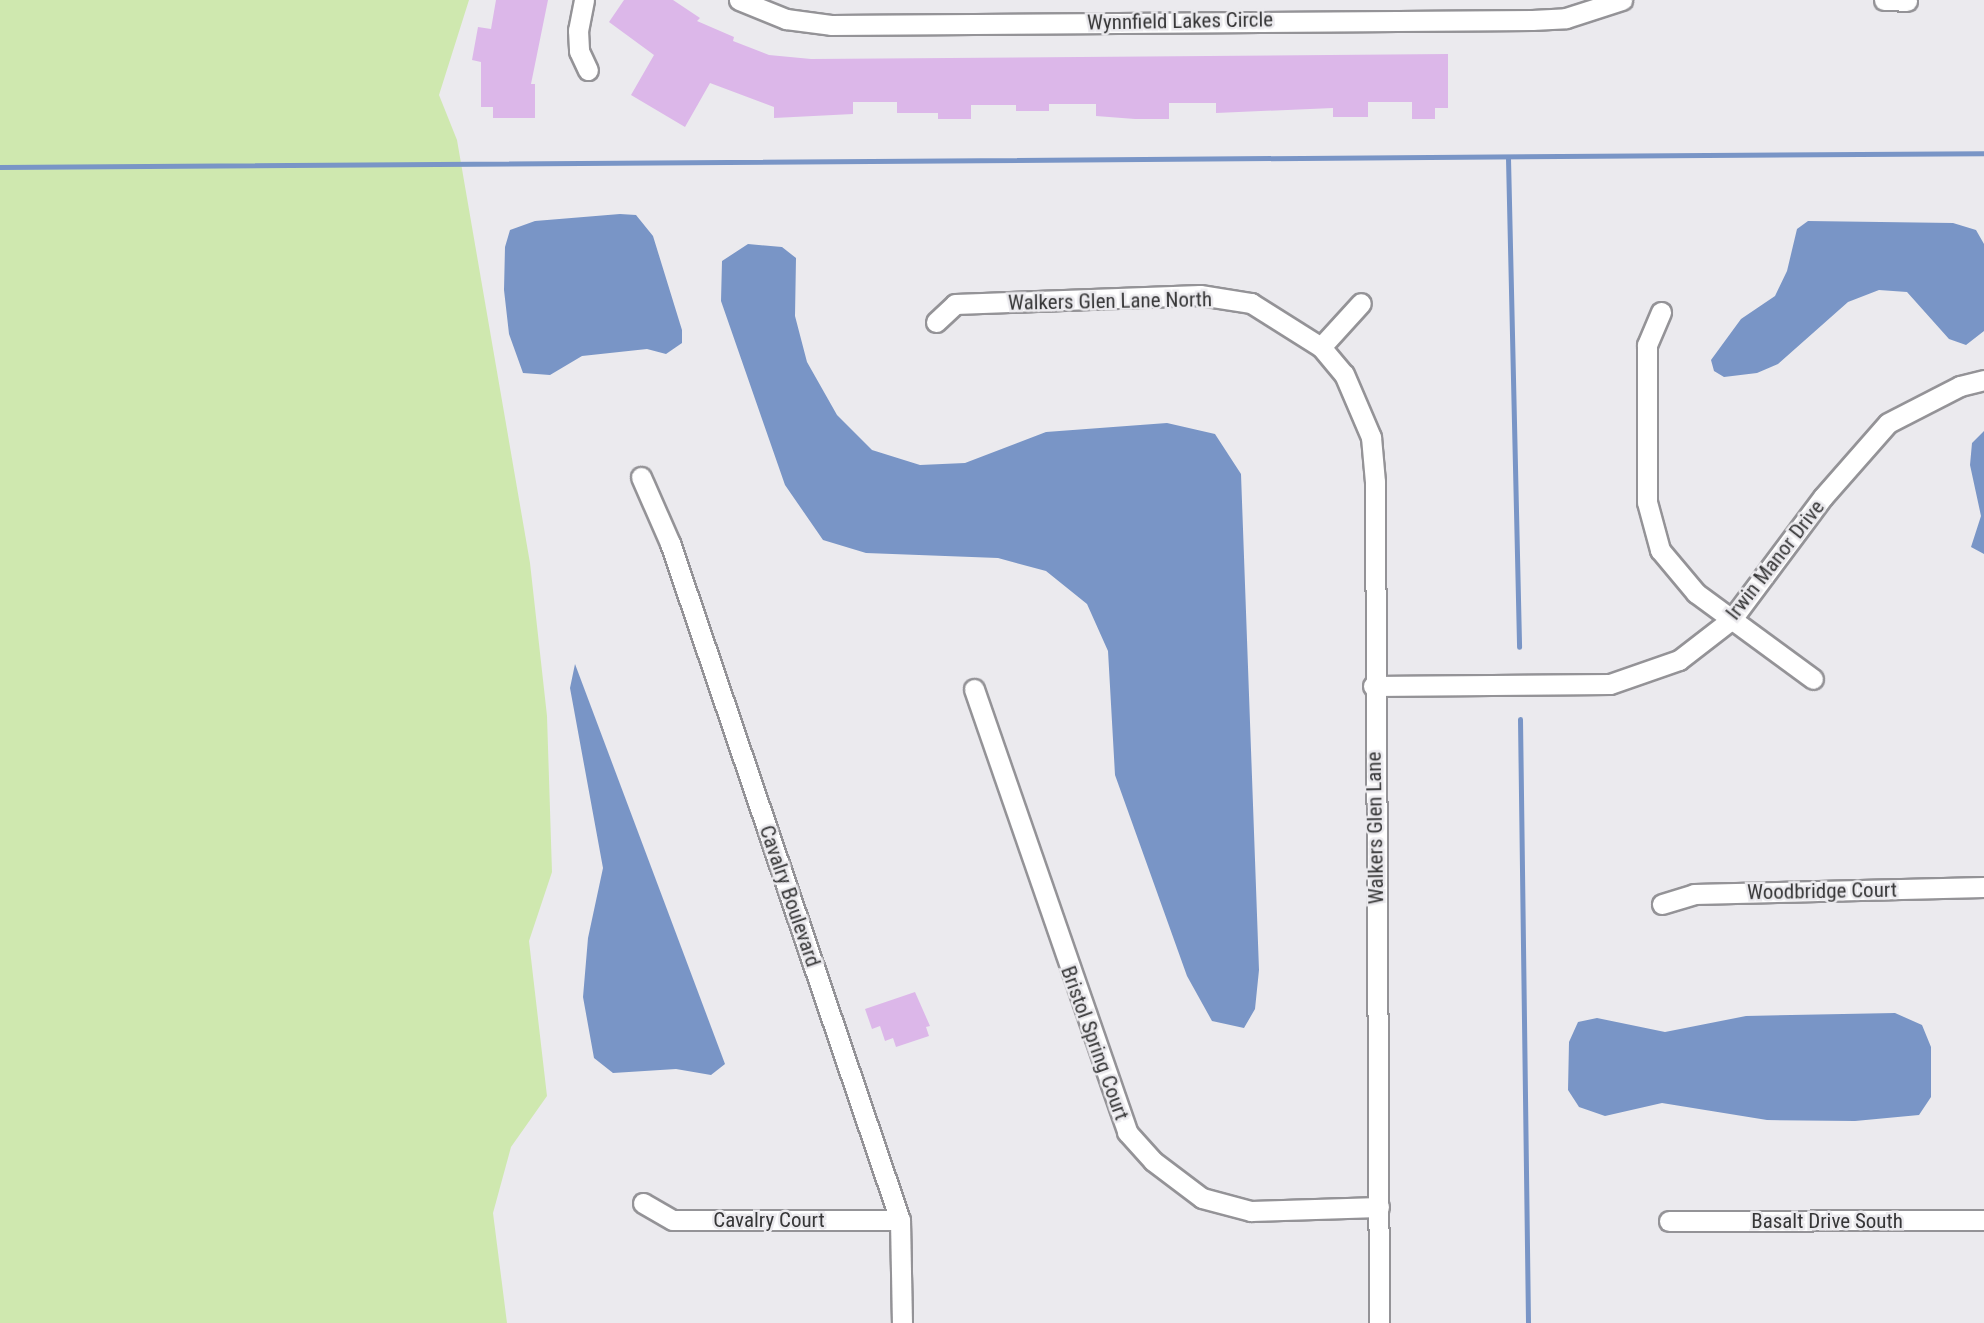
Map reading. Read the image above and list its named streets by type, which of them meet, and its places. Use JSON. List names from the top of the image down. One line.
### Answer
{"streets":{"street":["Wynnfield Lakes Circle","Walkers Glen Lane North","Irwin Manor Drive","Walkers Glen Lane","Woodbridge Court","Cavalry Boulevard","Bristol Spring Court","Cavalry Court","Basalt Drive South"]},"crossings":[["Walkers Glen Lane North","Walkers Glen Lane"],["Irwin Manor Drive","Walkers Glen Lane"],["Walkers Glen Lane","Bristol Spring Court"],["Cavalry Boulevard","Cavalry Court"]]}
